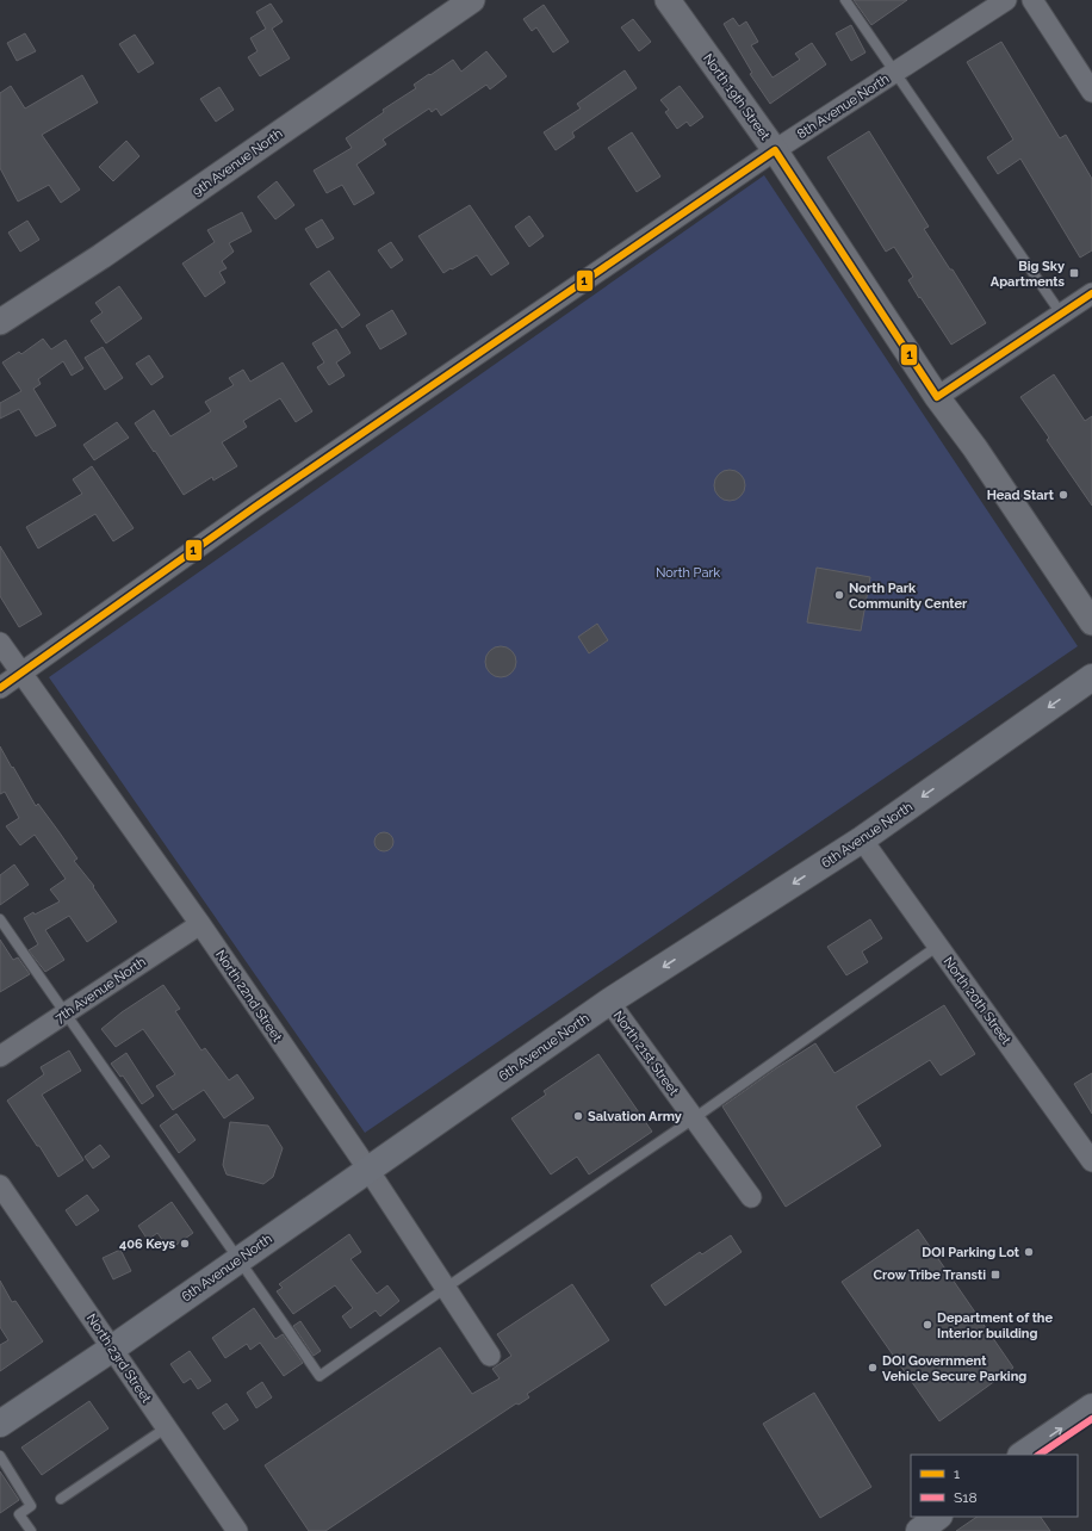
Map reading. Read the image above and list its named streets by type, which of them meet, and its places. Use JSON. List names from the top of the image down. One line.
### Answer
{"streets":{"main road":["6th Avenue North"],"street":["North 19th Street","8th Avenue North","9th Avenue North","7th Avenue North","North 22nd Street","North 20th Street","North 21st Street","North 23rd Street"]},"crossings":[["North 19th Street","8th Avenue North"],["8th Avenue North","North 22nd Street"],["6th Avenue North","North 22nd Street"],["6th Avenue North","North 20th Street"],["6th Avenue North","North 21st Street"],["6th Avenue North","North 23rd Street"],["7th Avenue North","North 22nd Street"]],"one_way":["6th Avenue North"],"parks":["North Park"],"places":{"transit":["Big Sky Apartments","Crow Tribe Transti"],"other":["Head Start","North Park Community Center","Salvation Army","406 Keys","DOI Parking Lot","Department of the Interior building","DOI Government Vehicle Secure Parking"]},"lines":["transit line 1","transit line S18"],"legend":["1","S18"]}
